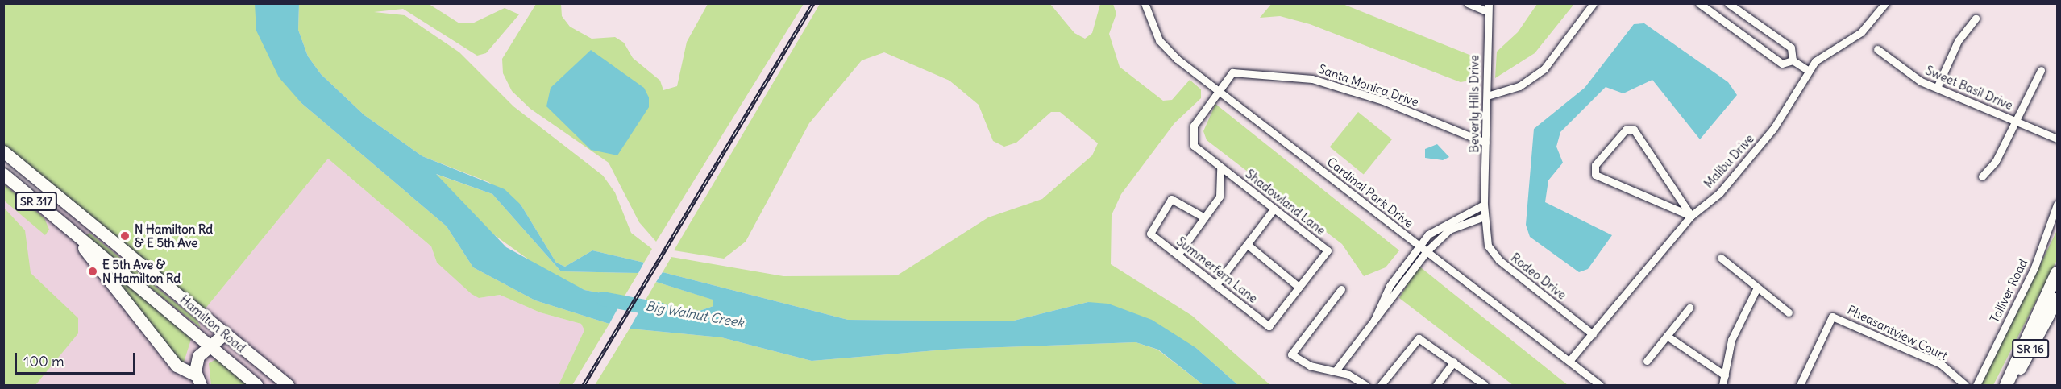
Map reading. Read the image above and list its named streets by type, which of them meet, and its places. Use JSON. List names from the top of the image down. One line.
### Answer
{"streets":{"main road":["SR 317","Hamilton Road","SR 16"],"street":["Santa Monica Drive","Sweet Basil Drive","Beverly Hills Drive","Malibu Drive","Cardinal Park Drive","Shadowland Lane","Summerfern Lane","Rodeo Drive","Tolliver Road","Pheasantview Court"]},"crossings":[["Santa Monica Drive","Beverly Hills Drive"],["Santa Monica Drive","Cardinal Park Drive"],["Santa Monica Drive","Shadowland Lane"],["Beverly Hills Drive","Rodeo Drive"],["Malibu Drive","Cardinal Park Drive"],["Malibu Drive","Rodeo Drive"],["Shadowland Lane","Summerfern Lane"]],"water":["Big Walnut Creek"],"places":["N Hamilton Rd & E 5th Ave","E 5th Ave & N Hamilton Rd"],"scale_bar":"100 m"}
